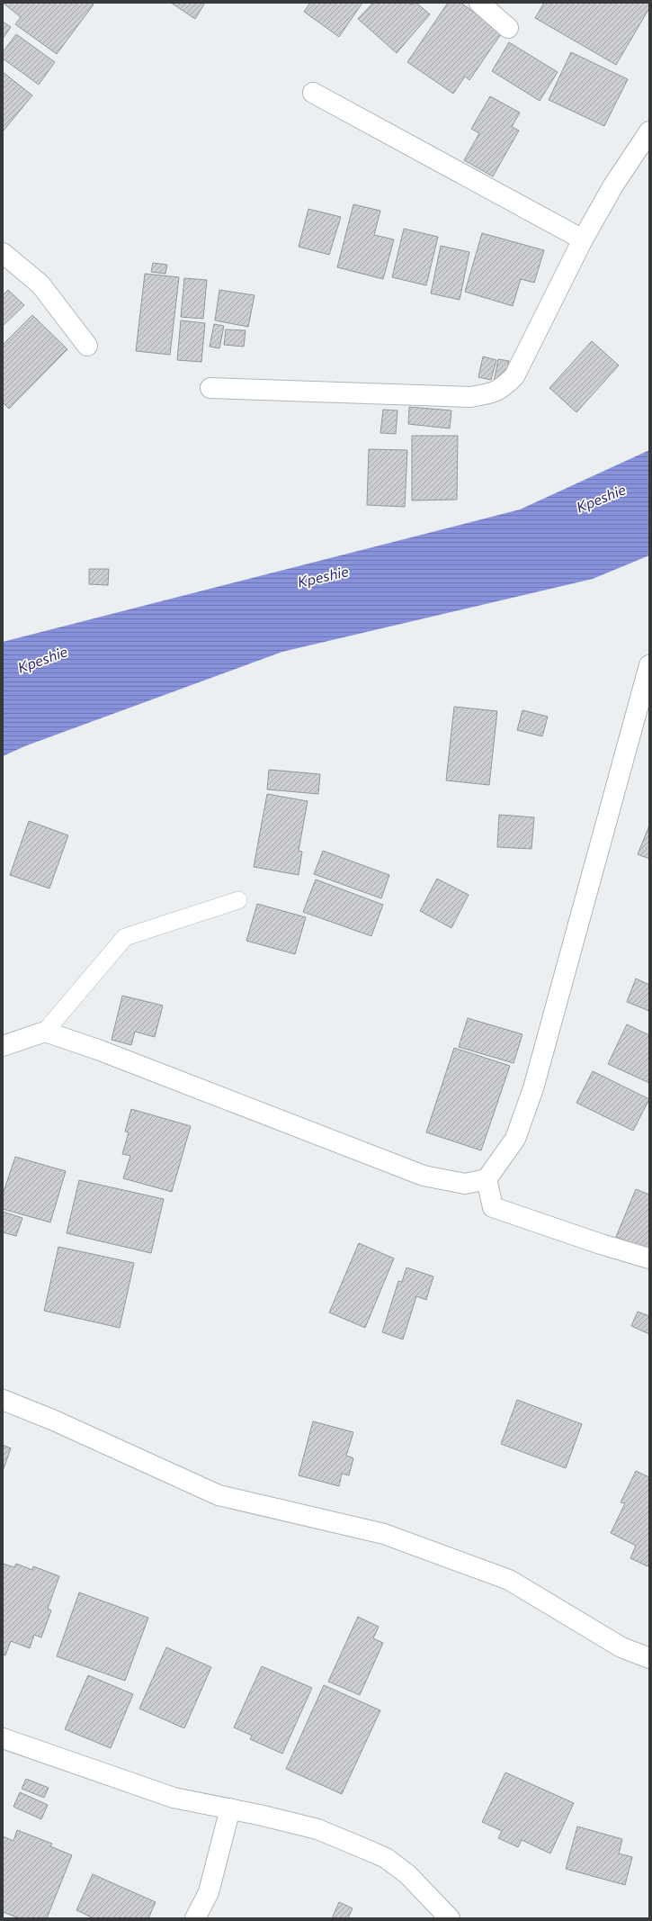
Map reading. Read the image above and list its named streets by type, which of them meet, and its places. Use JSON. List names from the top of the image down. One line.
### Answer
{"water":["Kpeshie"]}
